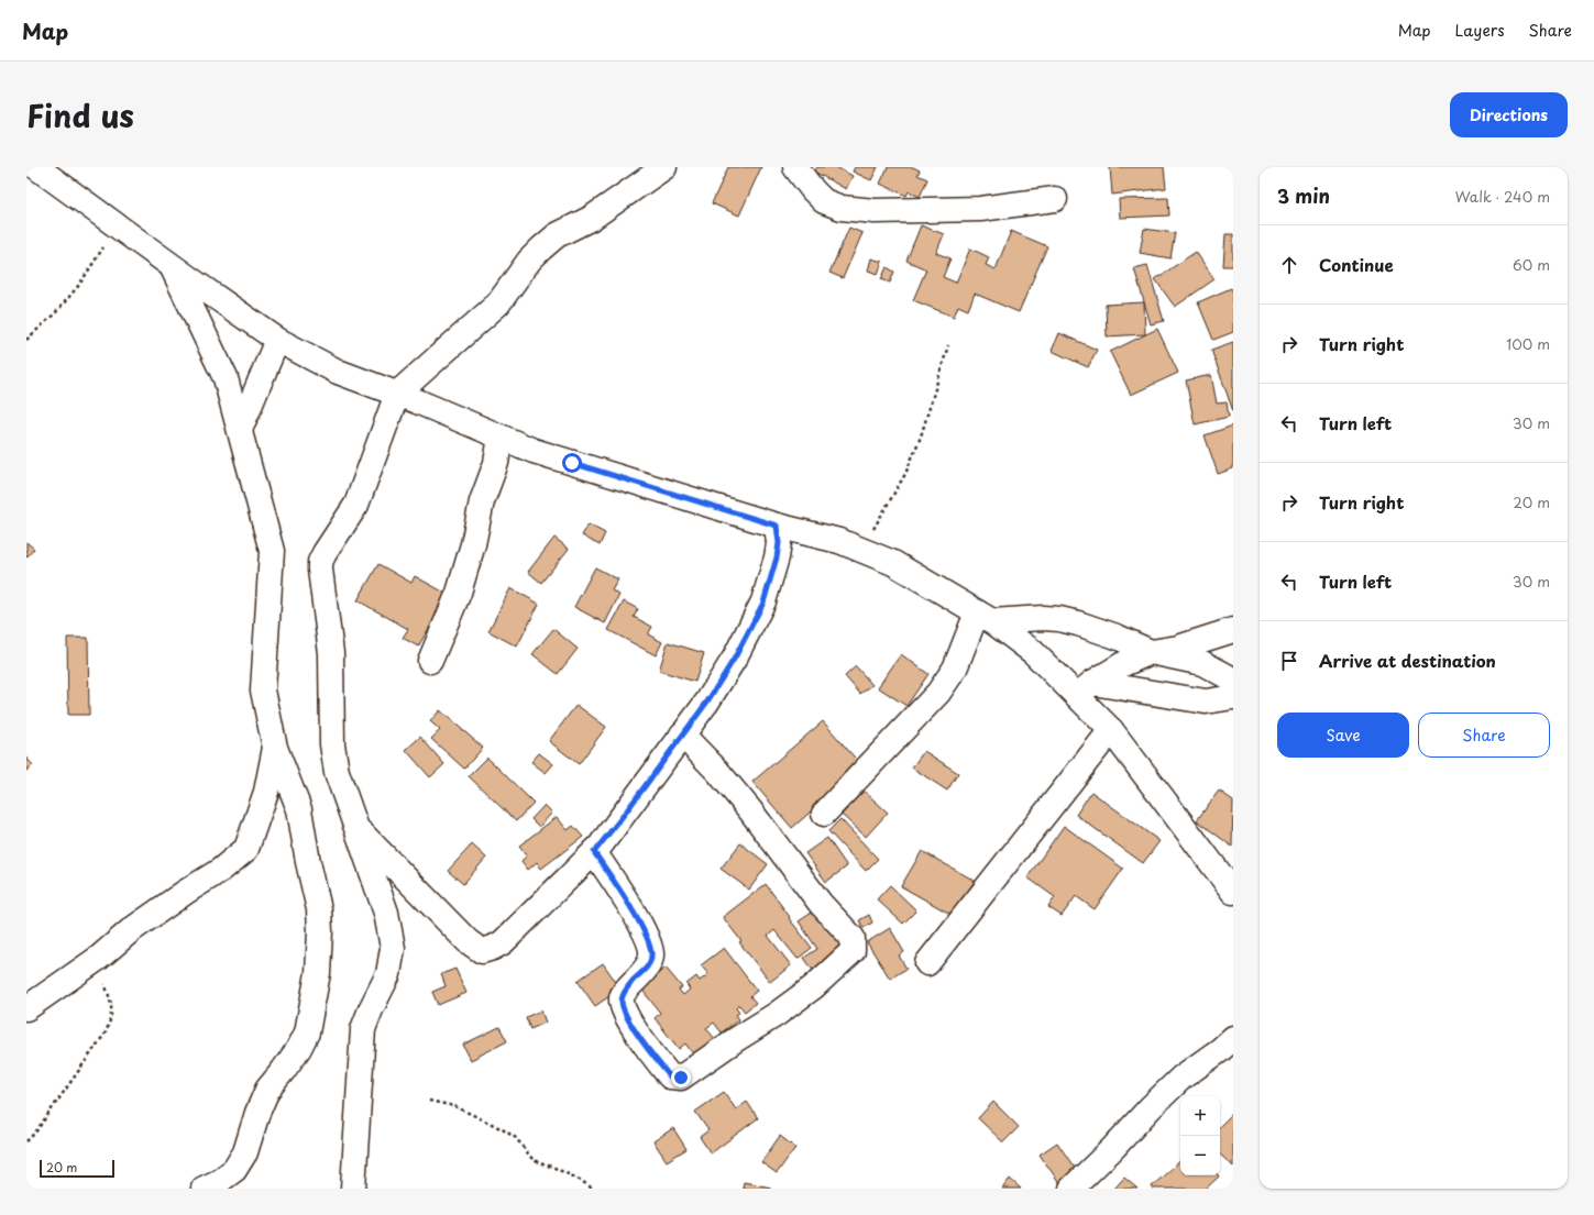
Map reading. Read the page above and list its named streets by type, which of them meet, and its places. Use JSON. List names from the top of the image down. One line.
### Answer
{"scale_bar":"20 m","page":{"header":"Map","nav":["Map","Layers","Share"],"title":"Find us","buttons":["Directions",["Save","Share"]],"heading":["3 min","Walk · 240 m"],"list":[["Continue","60 m"],["Turn right","100 m"],["Turn left","30 m"],["Turn right","20 m"],["Turn left","30 m"],"Arrive at destination"],"map_buttons":["+","−"],"scale":"20 m"}}
